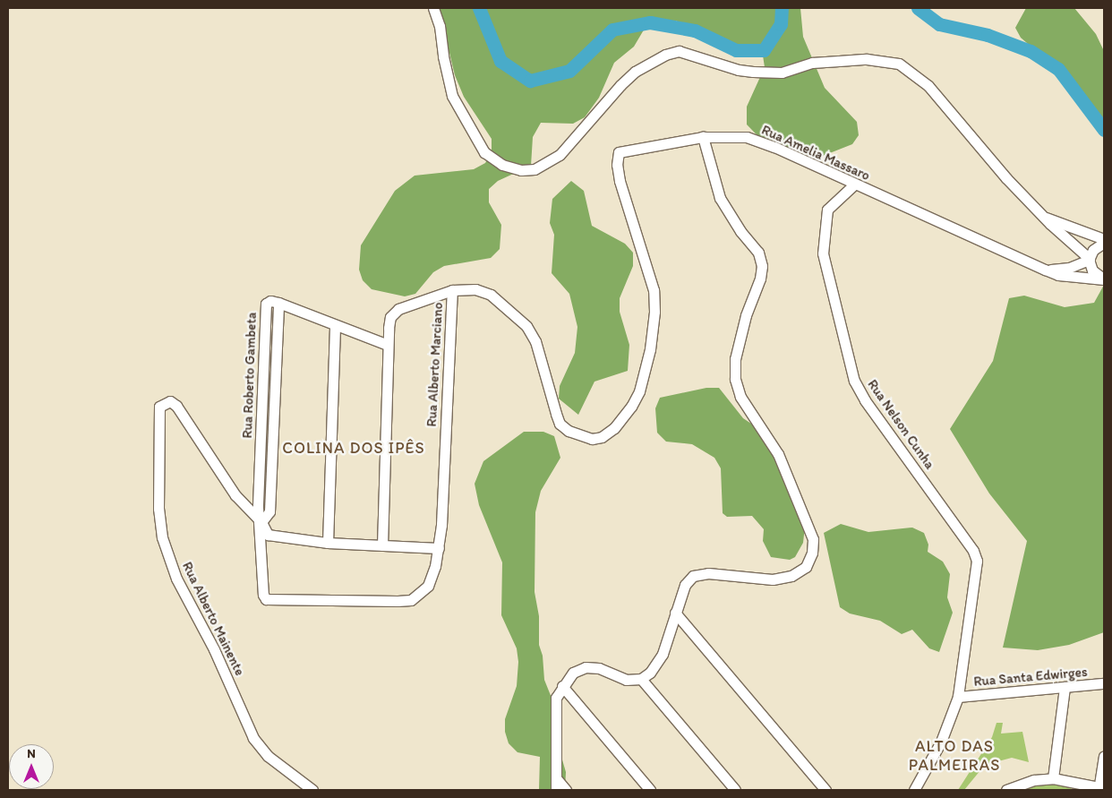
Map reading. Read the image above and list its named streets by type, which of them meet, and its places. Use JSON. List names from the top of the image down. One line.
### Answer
{"streets":{"street":["Rua Amelia Massaro","Rua Alberto Marciano","Rua Roberto Gambeta","Rua Nelson Cunha","Rua Alberto Mainente","Rua Santa Edwirges"]},"crossings":[["Rua Amelia Massaro","Rua Alberto Marciano"],["Rua Amelia Massaro","Rua Nelson Cunha"],["Rua Alberto Marciano","Rua Roberto Gambeta"],["Rua Alberto Marciano","Rua Alberto Mainente"],["Rua Roberto Gambeta","Rua Alberto Mainente"],["Rua Nelson Cunha","Rua Santa Edwirges"]],"districts":["COLINA DOS IPÊS","ALTO DAS PALMEIRAS"],"north":"top"}
